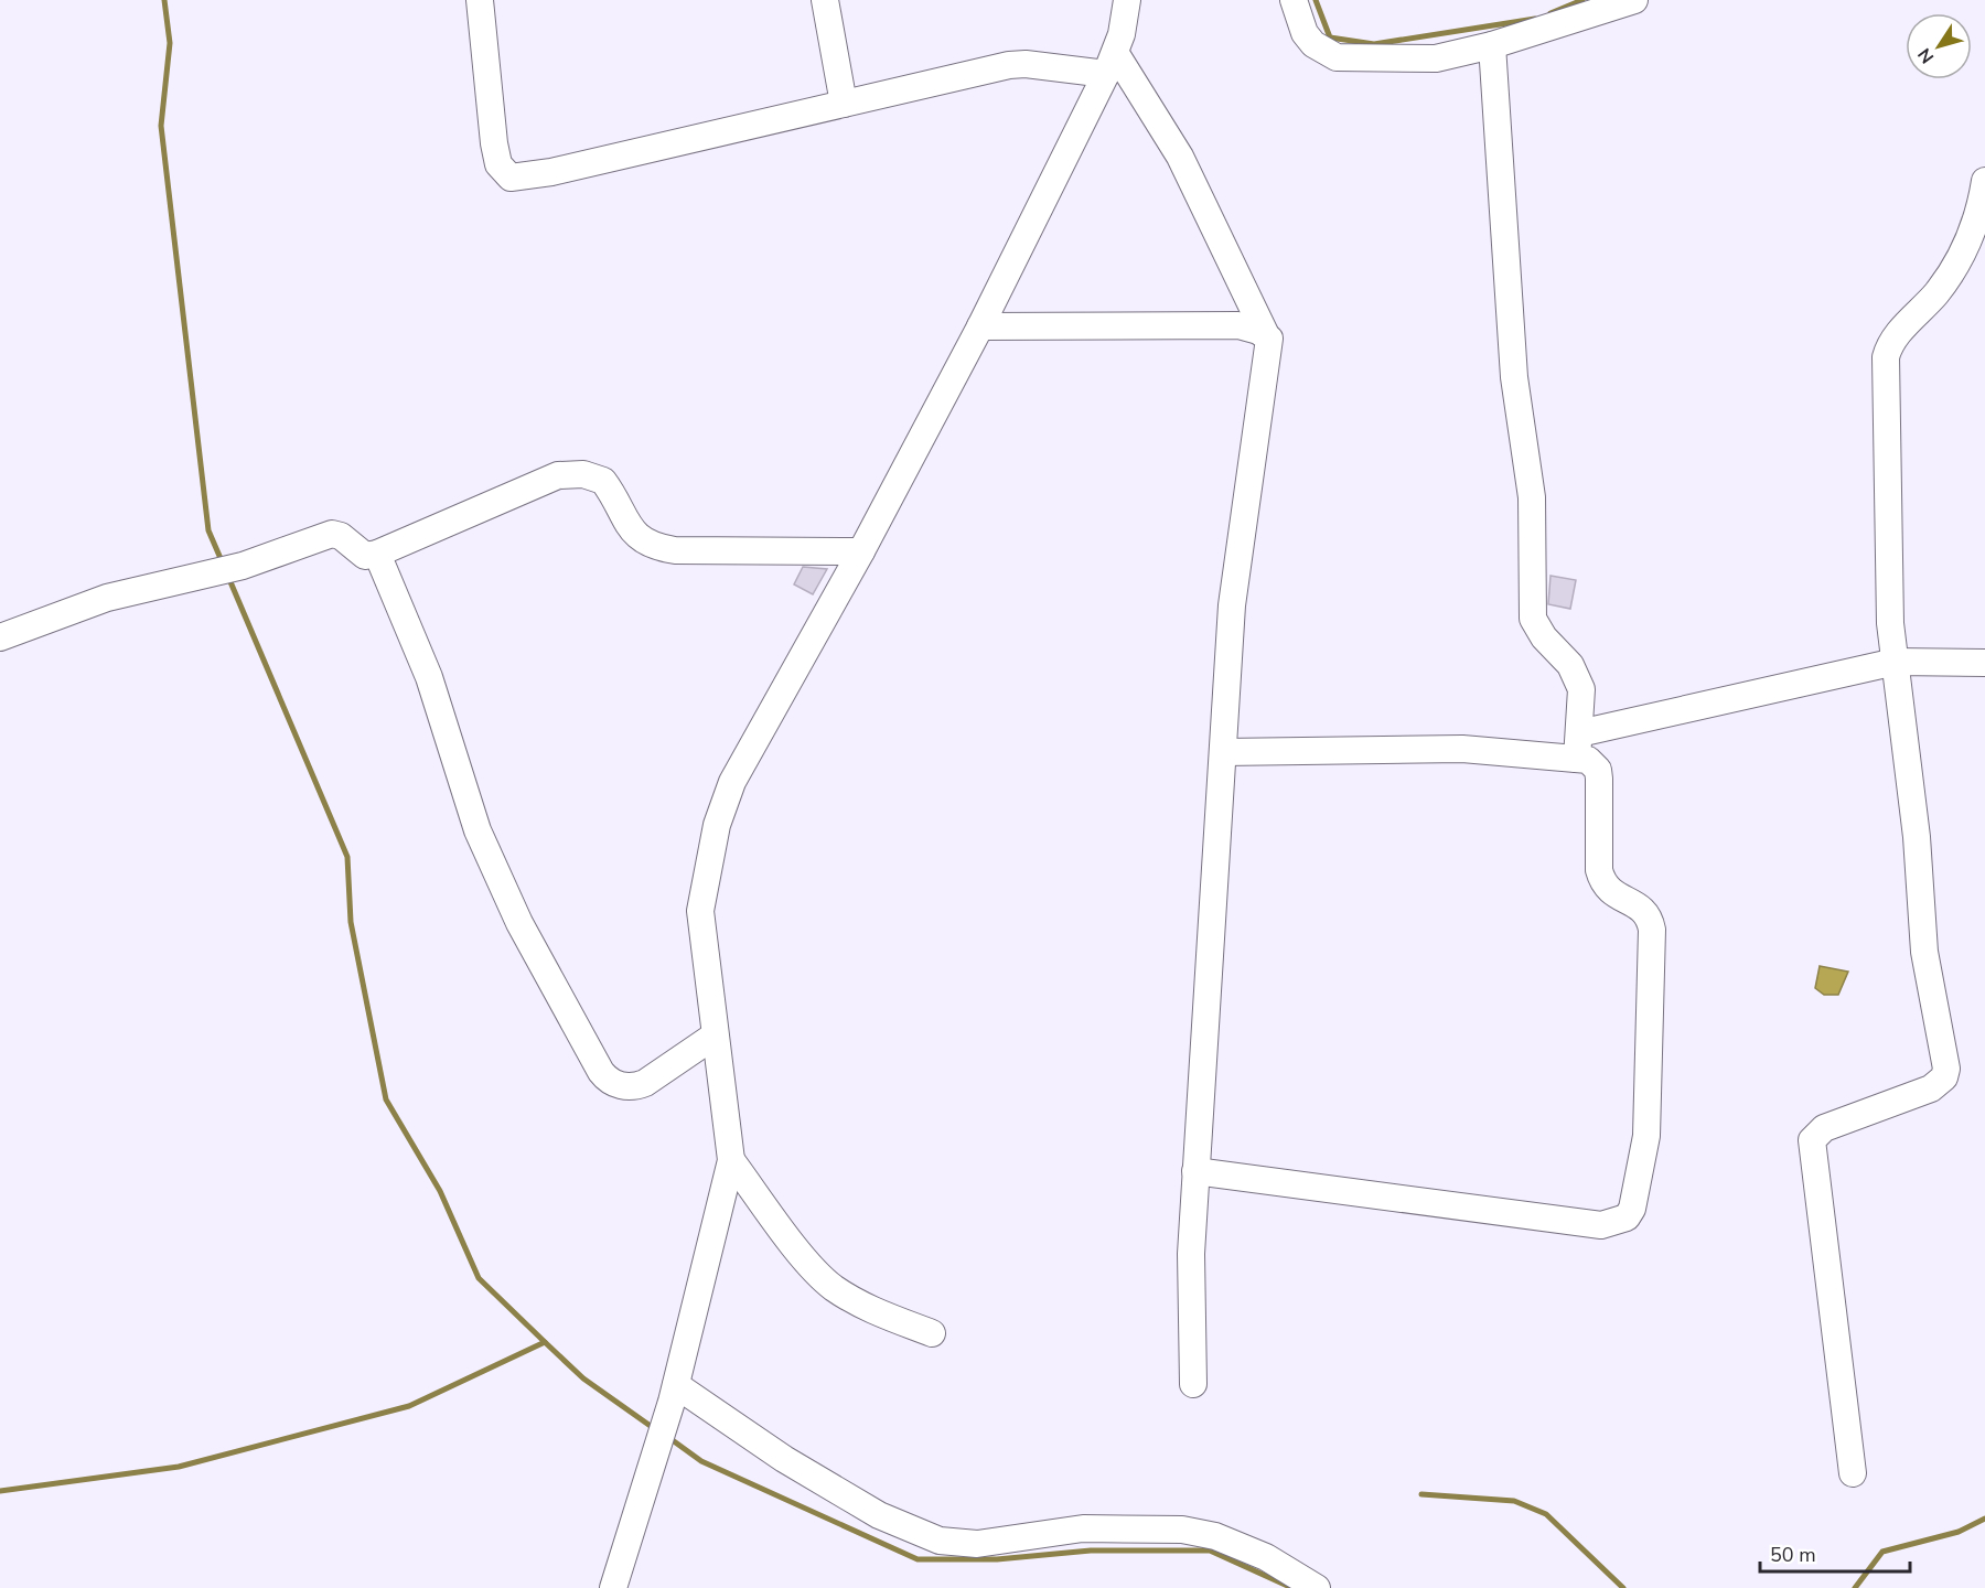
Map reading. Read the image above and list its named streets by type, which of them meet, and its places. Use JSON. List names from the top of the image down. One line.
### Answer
{"scale_bar":"50 m","north":"bottom left"}
